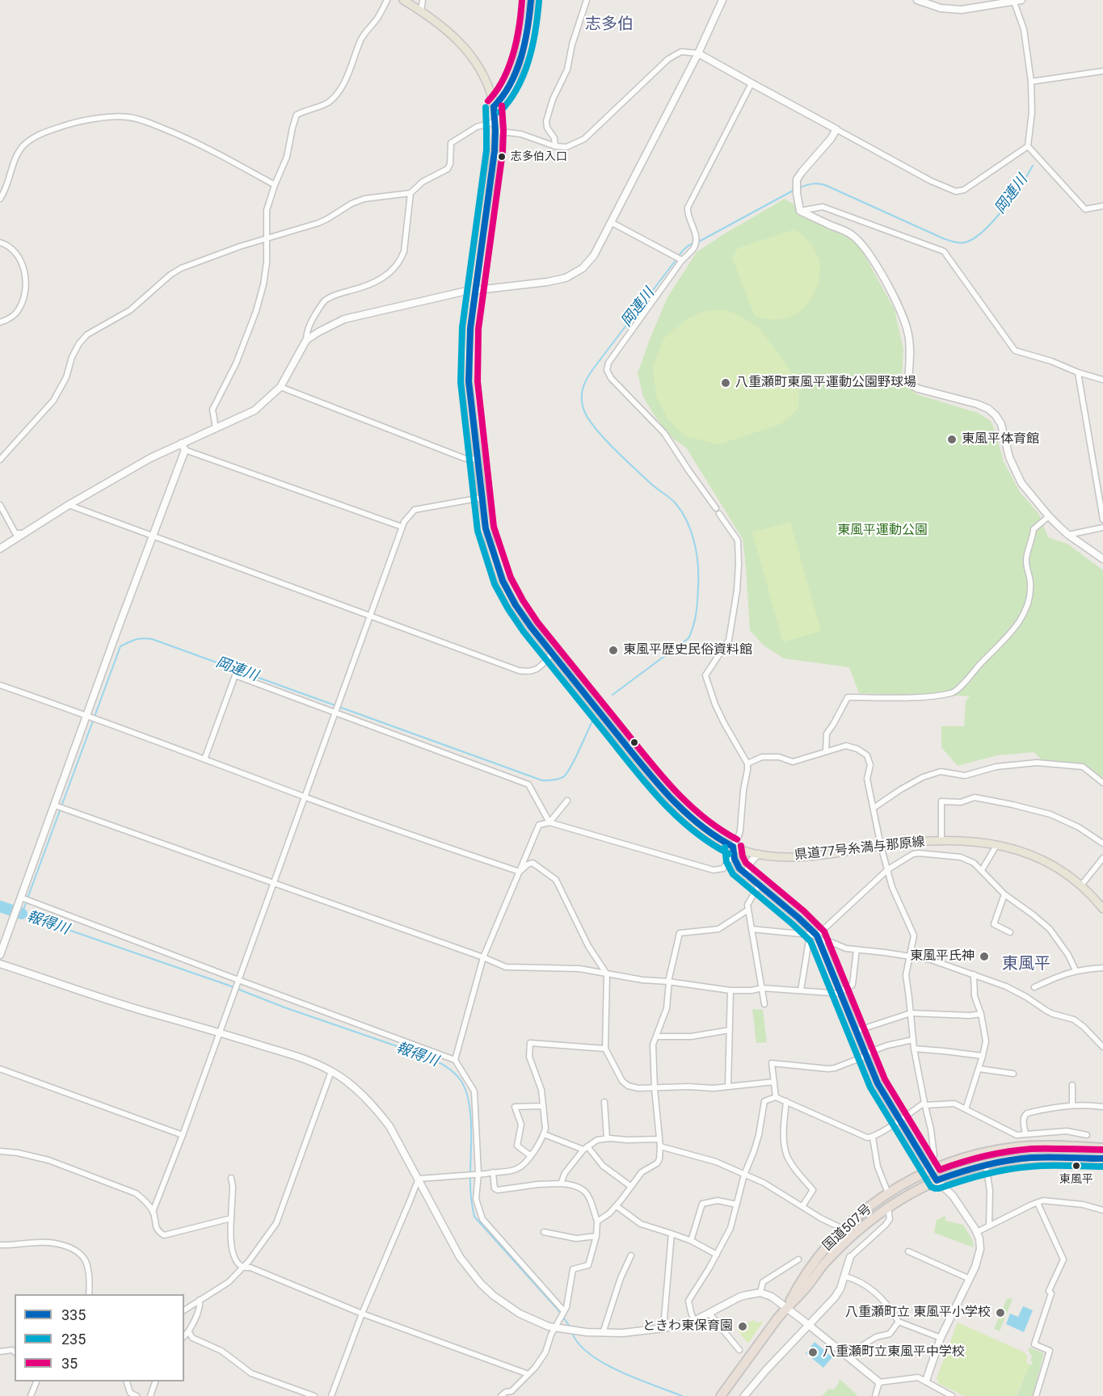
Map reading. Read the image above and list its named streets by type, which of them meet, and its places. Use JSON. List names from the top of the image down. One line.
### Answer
{"streets":{"highway":["国道507号"],"main road":["県道77号糸満与那原線"]},"districts":["志多伯","東風平"],"water":["岡連川","報得川"],"parks":["東風平運動公園"],"places":["志多伯入口","八重瀬町東風平運動公園野球場","東風平体育館","東風平歴史民俗資料館","東風平氏神","東風平","八重瀬町立 東風平小学校","ときわ東保育園","八重瀬町立東風平中学校"],"lines":["transit line 335","transit line 35","transit line 235"],"legend":["335","235","35"]}
